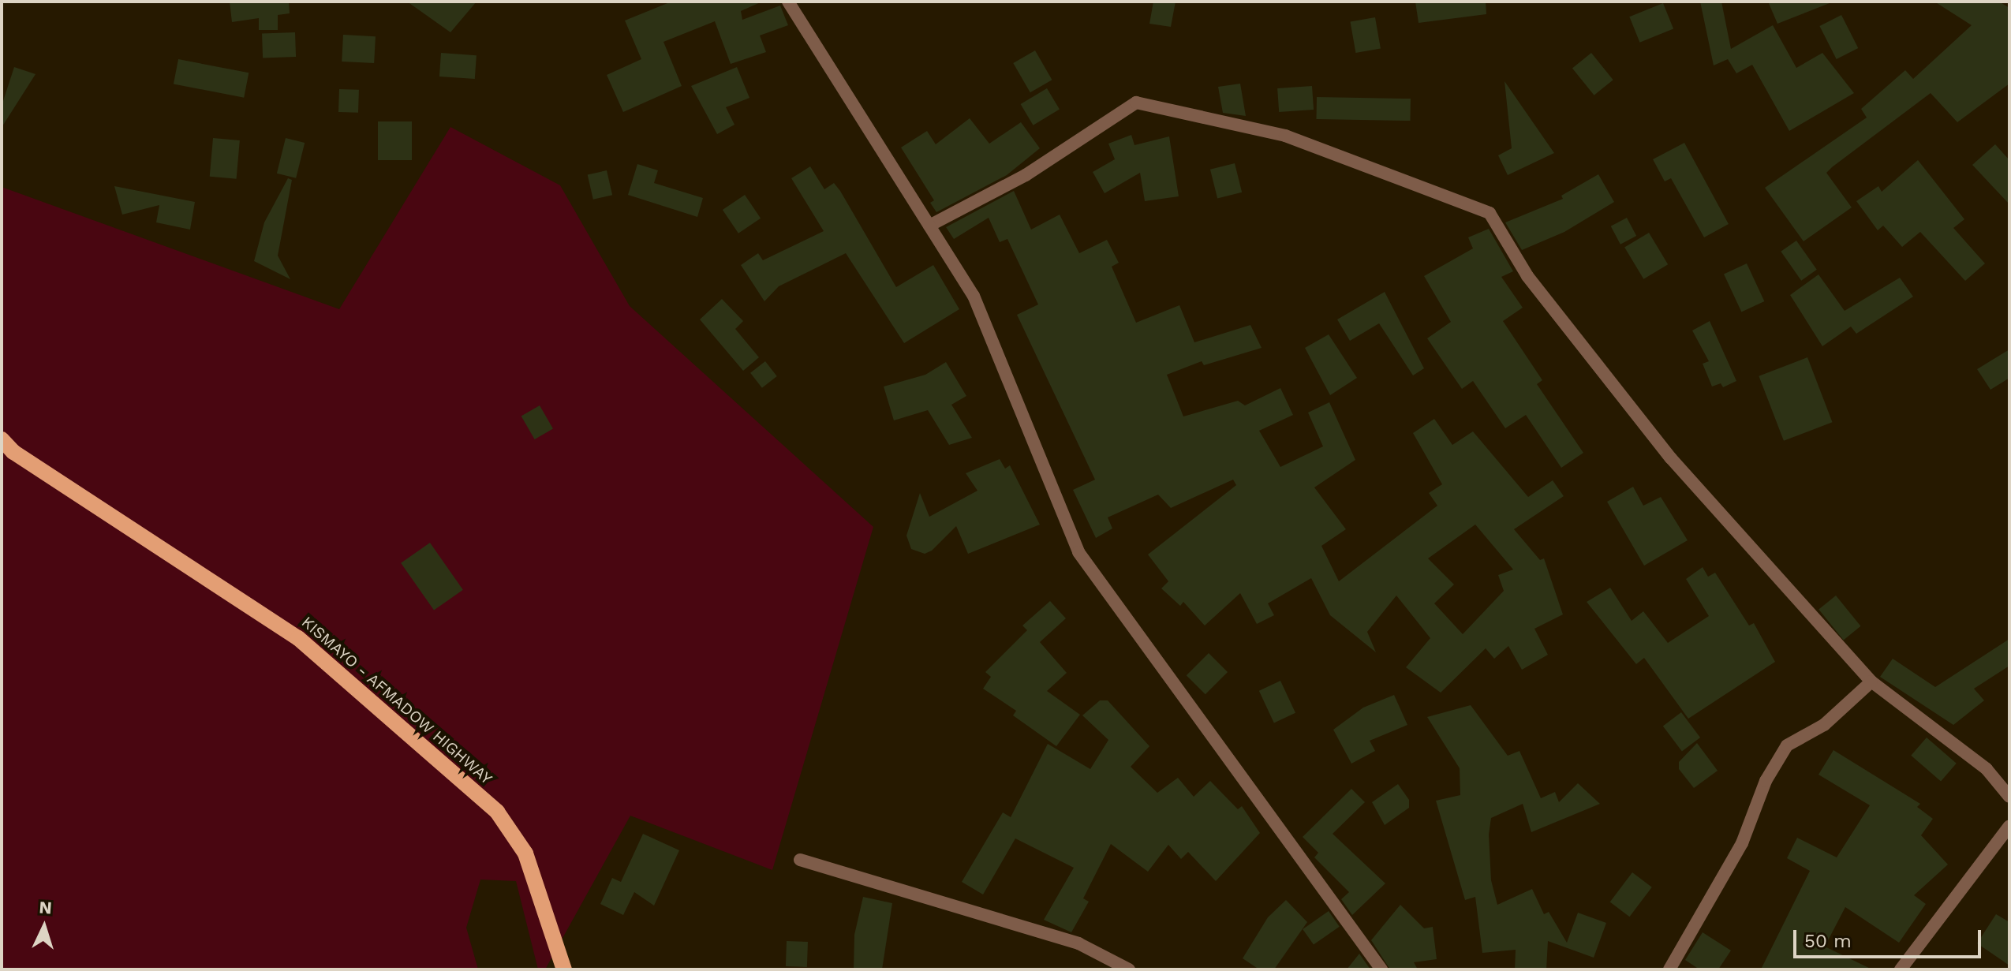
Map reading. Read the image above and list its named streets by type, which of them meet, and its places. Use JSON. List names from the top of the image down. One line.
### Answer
{"streets":{"main road":["KISMAYO - AFMADOW HIGHWAY"]},"scale_bar":"50 m","north":"top"}
